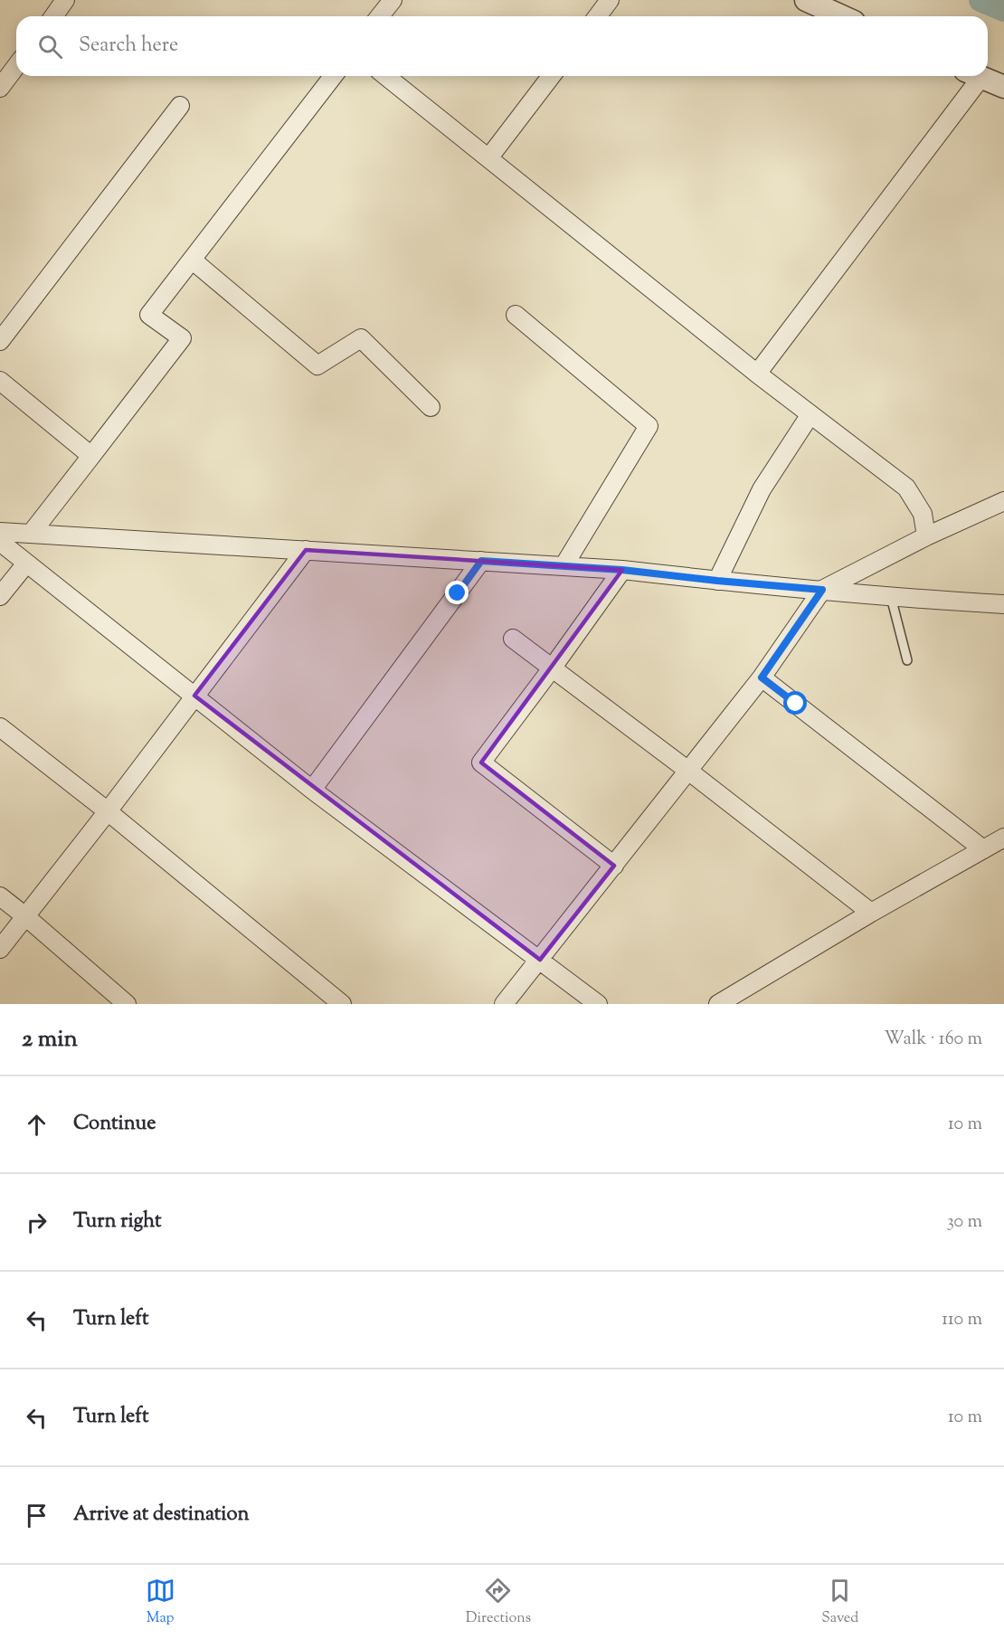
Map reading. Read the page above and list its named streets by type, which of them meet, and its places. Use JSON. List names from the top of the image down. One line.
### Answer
{"page":{"search":"Search here","heading":["2 min","Walk · 160 m"],"list":[["Continue","10 m"],["Turn right","30 m"],["Turn left","110 m"],["Turn left","10 m"],"Arrive at destination"],"nav":["Map","Directions","Saved"]}}
